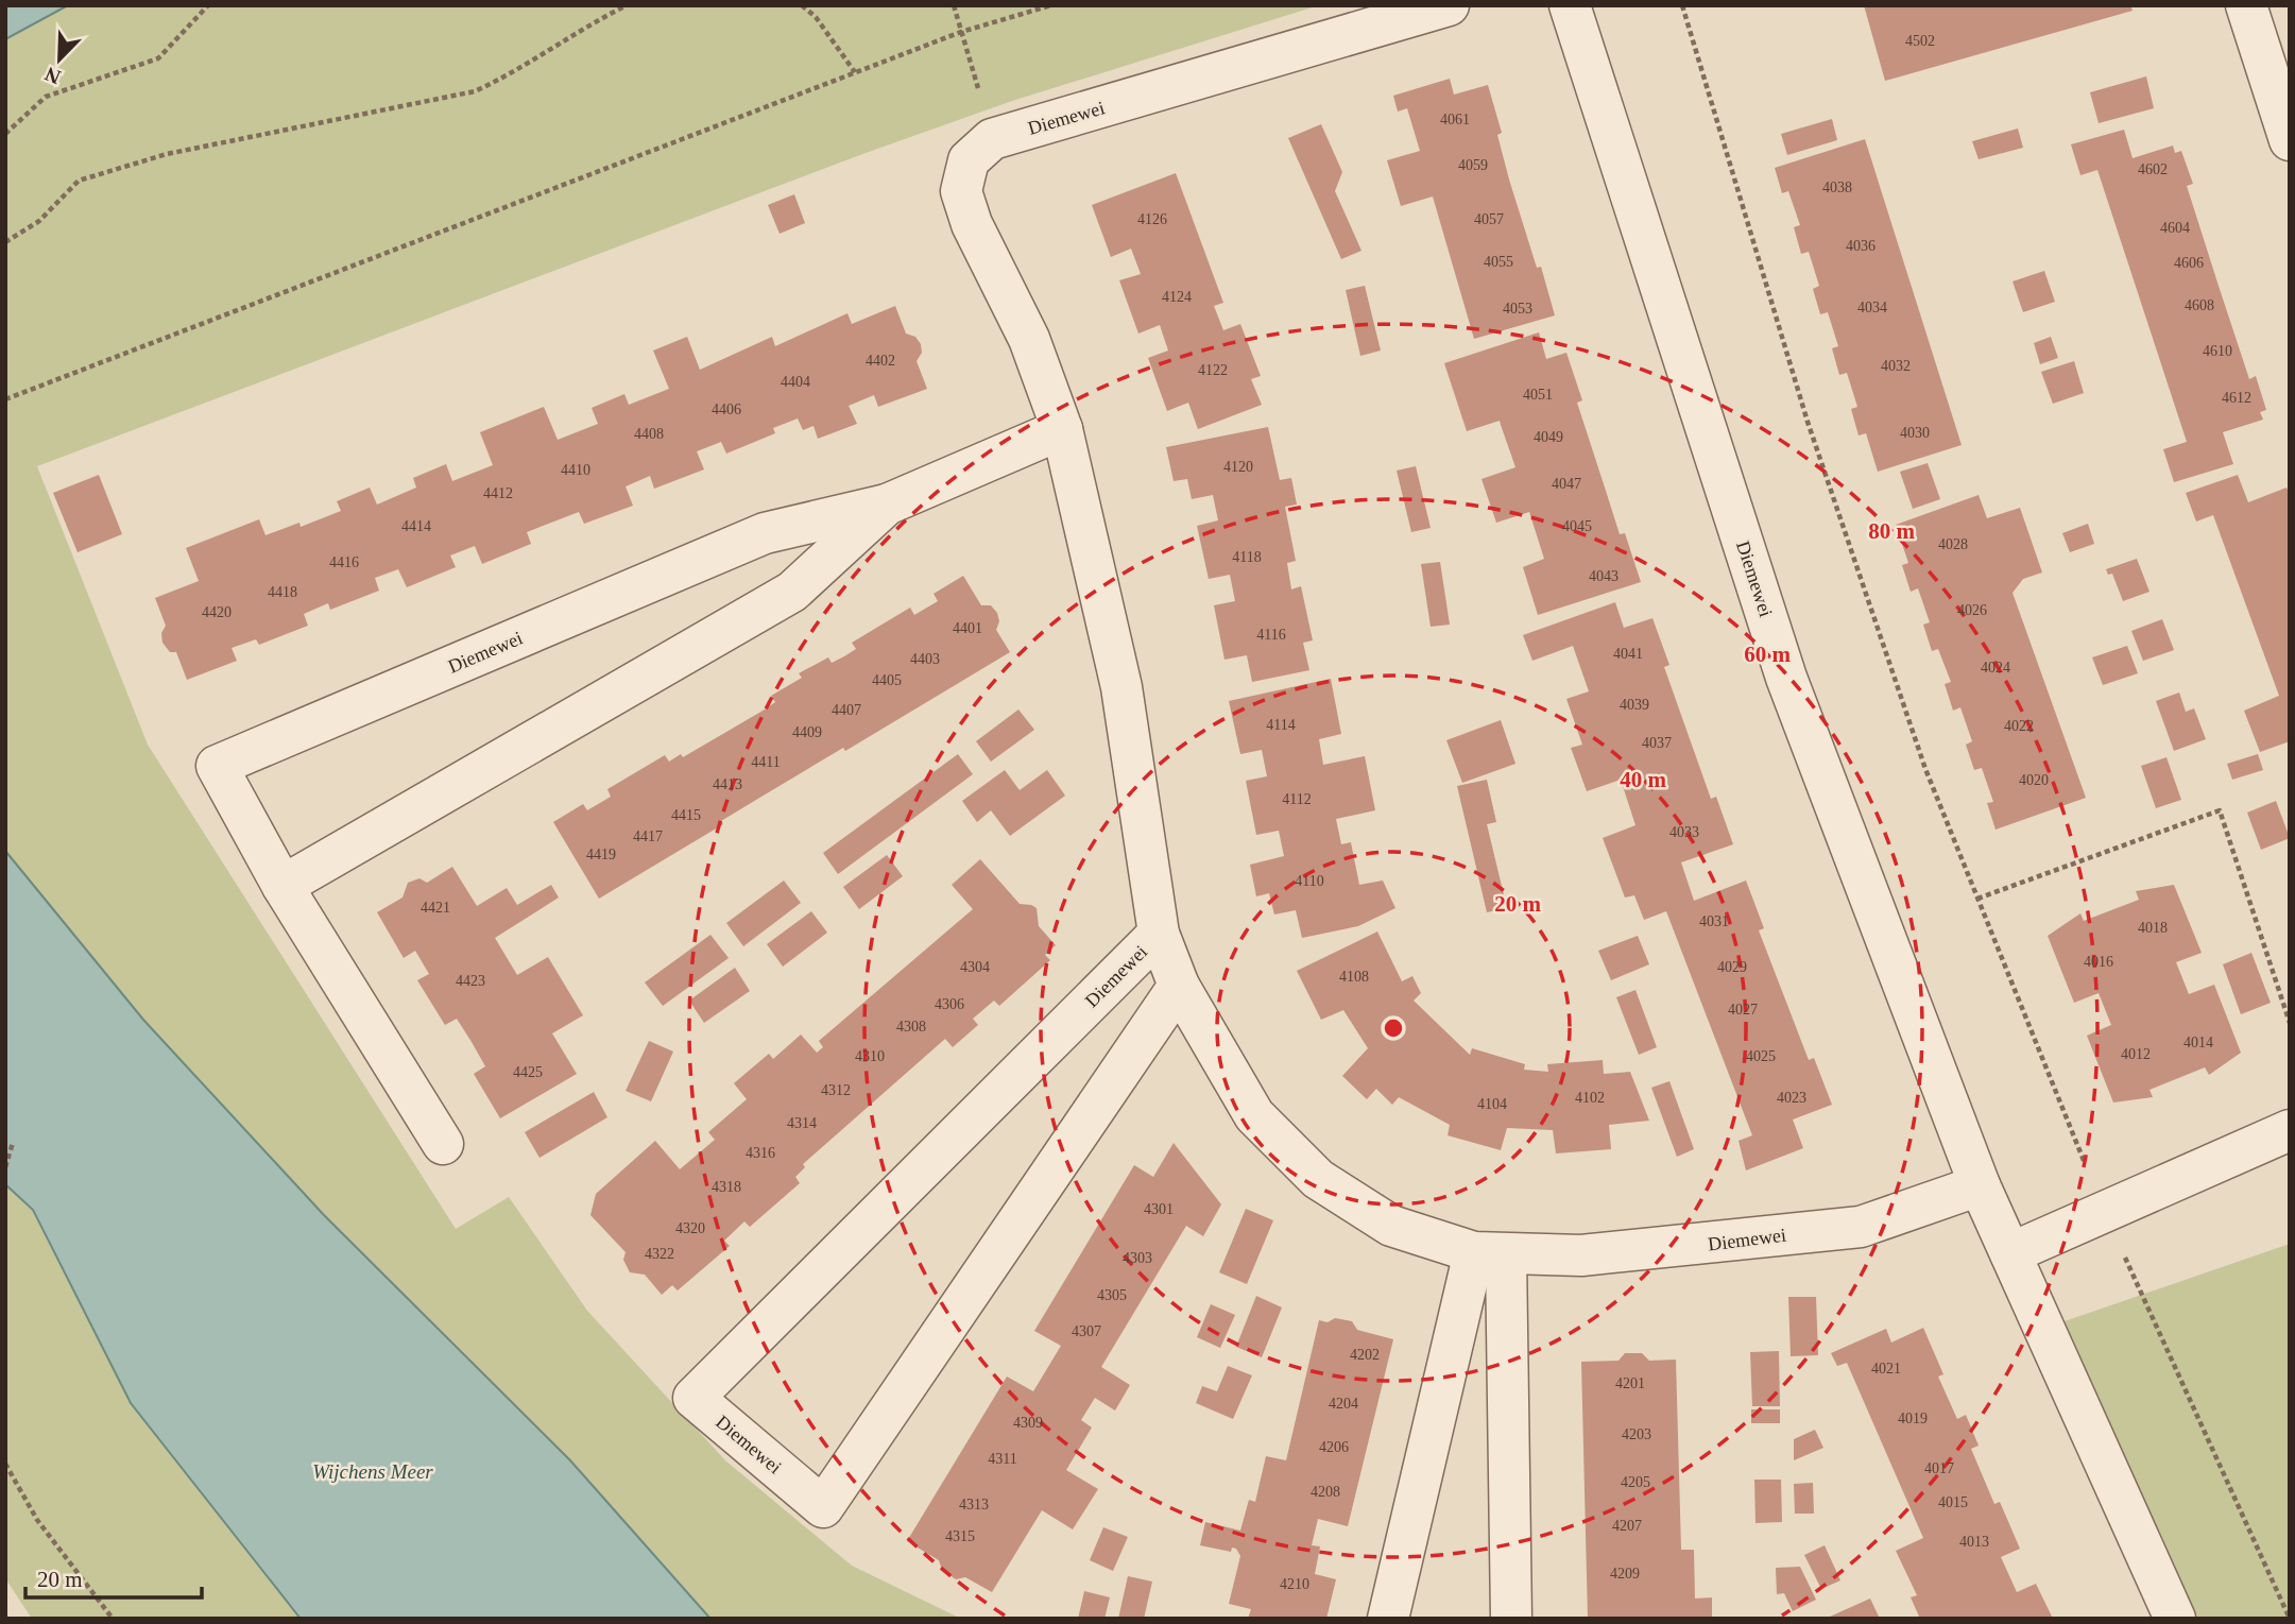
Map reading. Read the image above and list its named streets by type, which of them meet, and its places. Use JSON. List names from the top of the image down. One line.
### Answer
{"streets":{"street":["Diemewei"]},"water":["Wijchens Meer"],"house_numbers":["4502","4061","4059","4602","4038","4126","4057","4604","4036","4055","4606","4124","4608","4034","4053","4610","4402","4032","4122","4404","4051","4612","4406","4030","4408","4049","4120","4410","4047","4412","4414","4045","4028","4118","4416","4043","4418","4026","4420","4401","4116","4041","4403","4024","4405","4039","4407","4114","4022","4409","4037","4411","4020","4413","4112","4415","4033","4417","4419","4110","4421","4031","4018","4016","4304","4029","4108","4423","4306","4027","4308","4014","4012","4310","4025","4425","4312","4102","4023","4104","4314","4316","4318","4301","4320","4322","4303","4305","4307","4202","4021","4201","4204","4019","4309","4203","4206","4311","4017","4205","4208","4015","4313","4207","4315","4013","4209","4210"],"scale_bar":"20 m","north":"bottom left","rings":["80 m","60 m","40 m","20 m"]}
